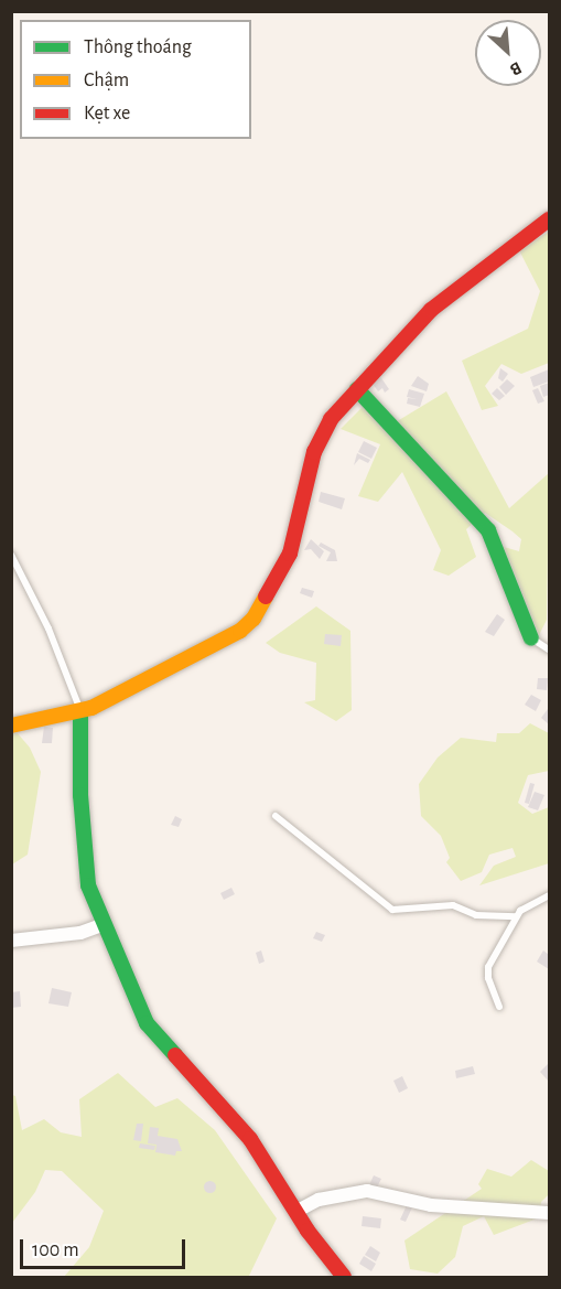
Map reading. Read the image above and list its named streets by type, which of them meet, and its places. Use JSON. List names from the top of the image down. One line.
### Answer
{"legend":["Thông thoáng","Chậm","Kẹt xe"],"scale_bar":"100 m","north":"bottom right"}
